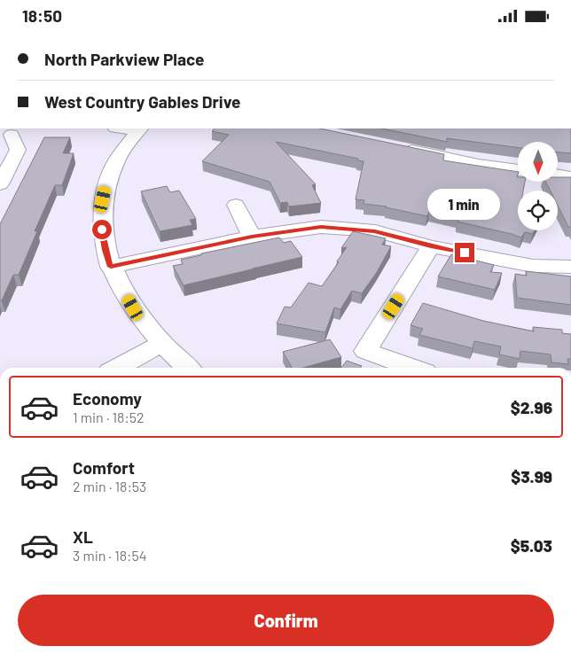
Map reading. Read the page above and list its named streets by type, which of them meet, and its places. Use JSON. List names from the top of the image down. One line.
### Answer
{"north":"bottom","page":{"status":"18:50","banner":["North Parkview Place","West Country Gables Drive"],"bubble":"1 min","list":[{"name":"Economy","note":"1 min · 18:52","value":"$2.96"},{"name":"Comfort","note":"2 min · 18:53","value":"$3.99"},{"name":"XL","note":"3 min · 18:54","value":"$5.03"}],"buttons":"Confirm"}}
